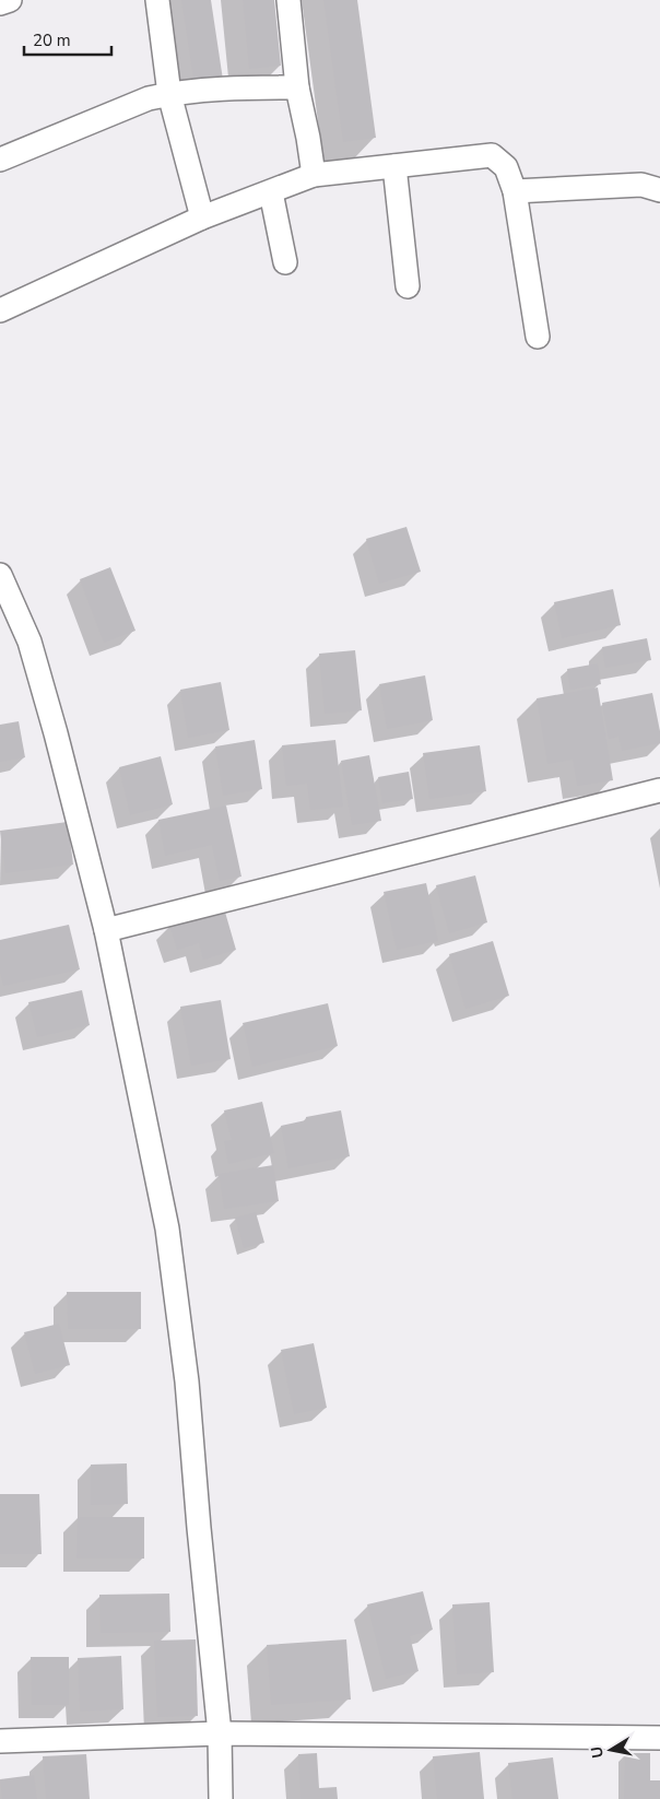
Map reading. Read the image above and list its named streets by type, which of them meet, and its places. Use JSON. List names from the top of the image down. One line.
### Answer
{"scale_bar":"20 m","north":"left"}
